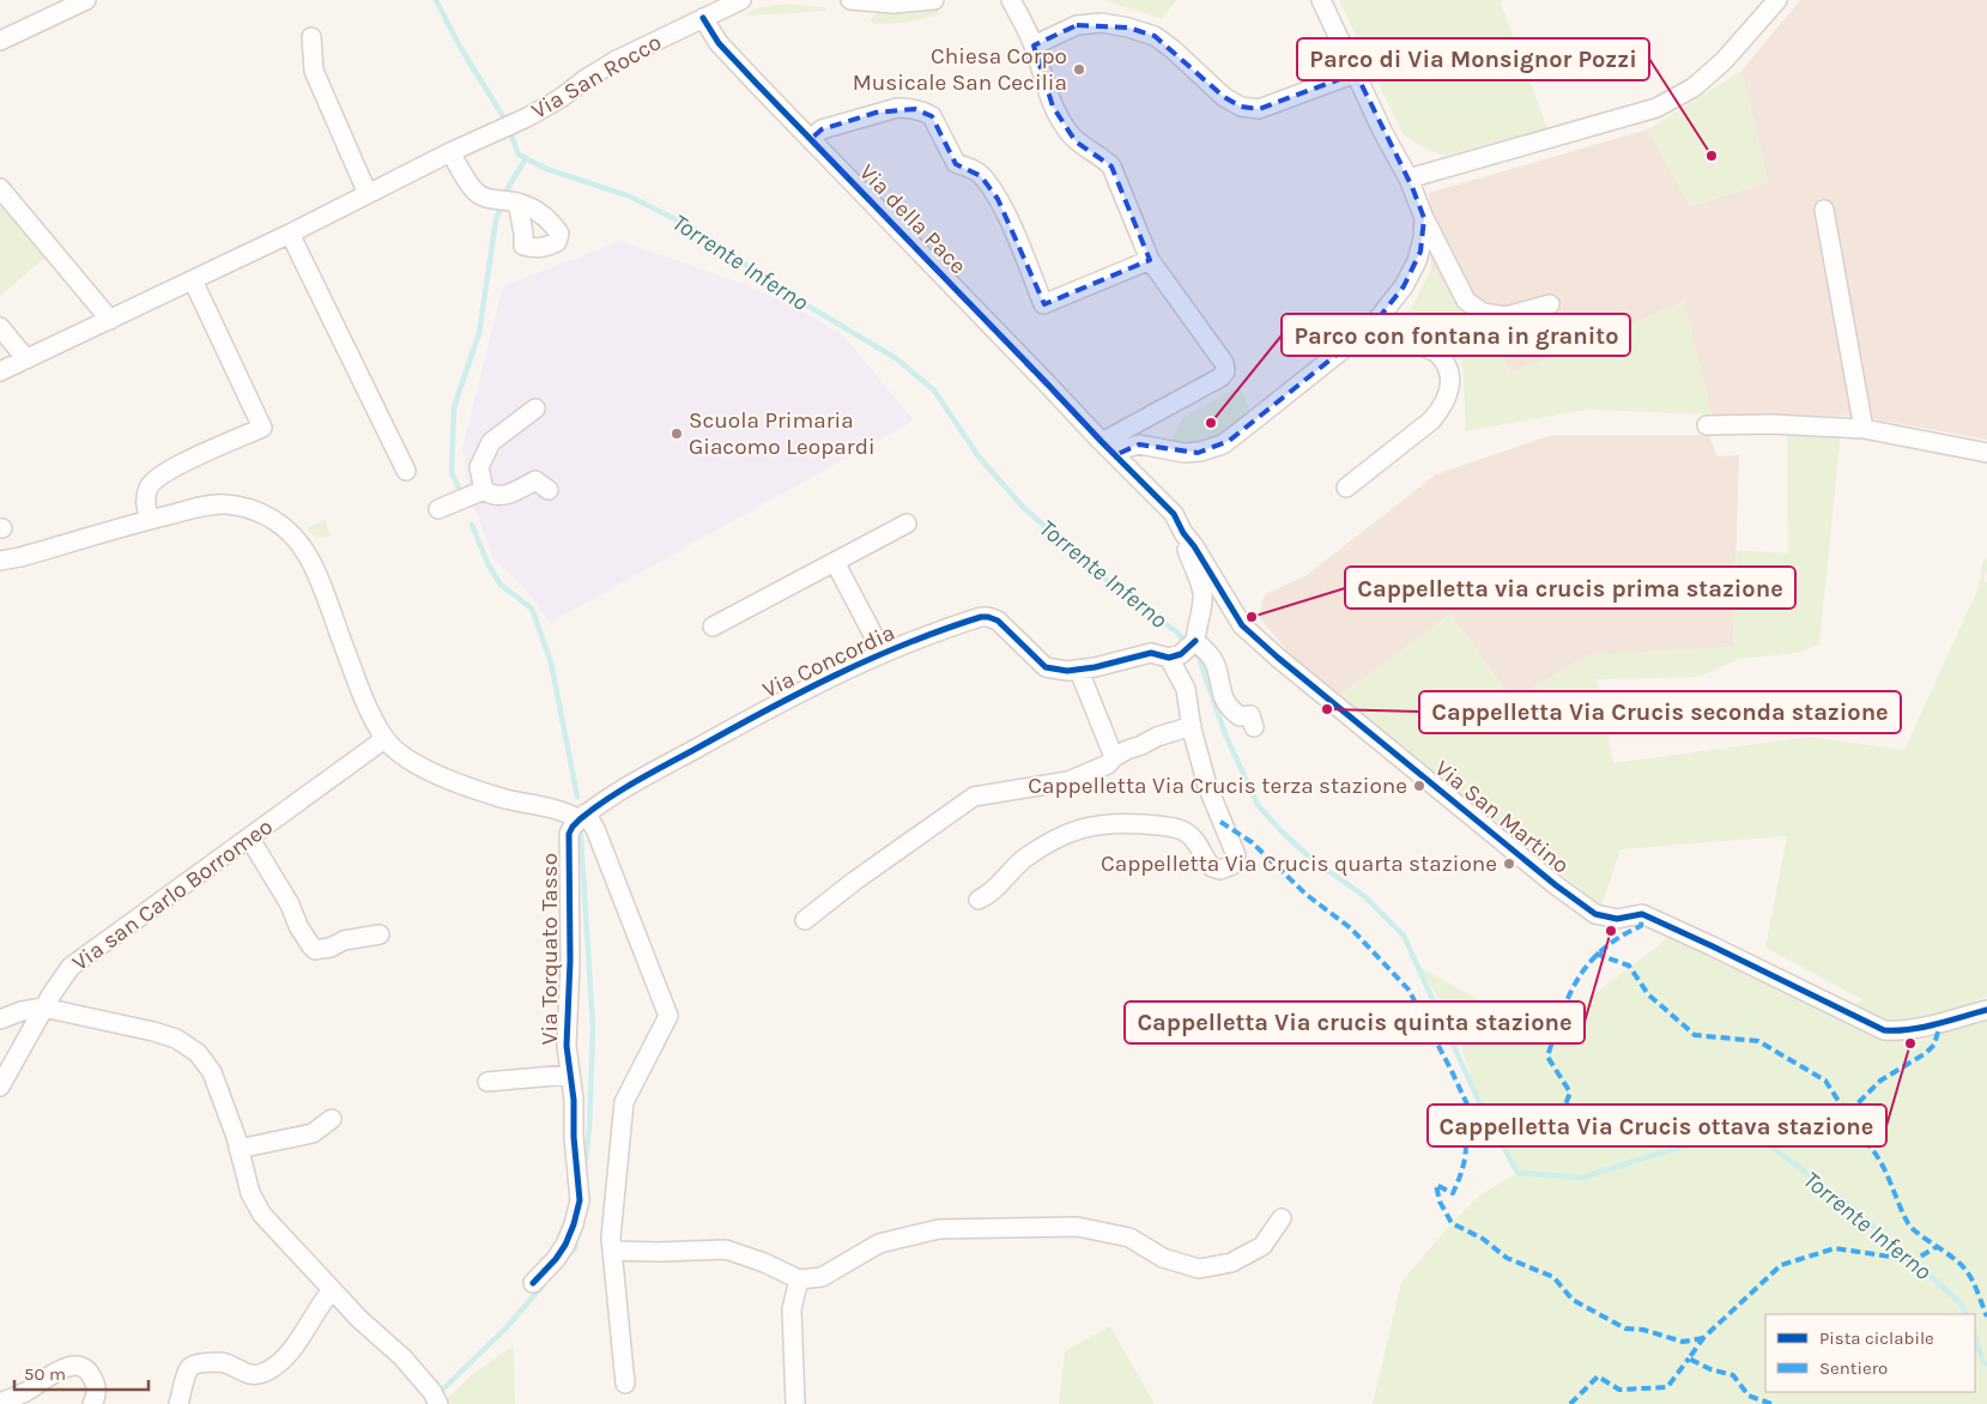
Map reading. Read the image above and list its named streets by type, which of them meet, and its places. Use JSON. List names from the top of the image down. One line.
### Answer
{"streets":{"street":["Via San Rocco","Via della Pace","Via Concordia","Via San Martino","Via san Carlo Borromeo","Via Torquato Tasso"]},"crossings":[["Via San Rocco","Via della Pace"],["Via della Pace","Via San Martino"],["Via Concordia","Via Torquato Tasso"]],"water":["Torrente Inferno"],"places":["Chiesa Corpo Musicale San Cecilia","Parco di Via Monsignor Pozzi","Parco con fontana in granito","Scuola Primaria Giacomo Leopardi","Cappelletta via crucis prima stazione","Cappelletta Via Crucis seconda stazione","Cappelletta Via Crucis terza stazione","Cappelletta Via Crucis quarta stazione","Cappelletta Via crucis quinta stazione","Cappelletta Via Crucis ottava stazione"],"legend":["Pista ciclabile","Sentiero"],"scale_bar":"50 m"}
